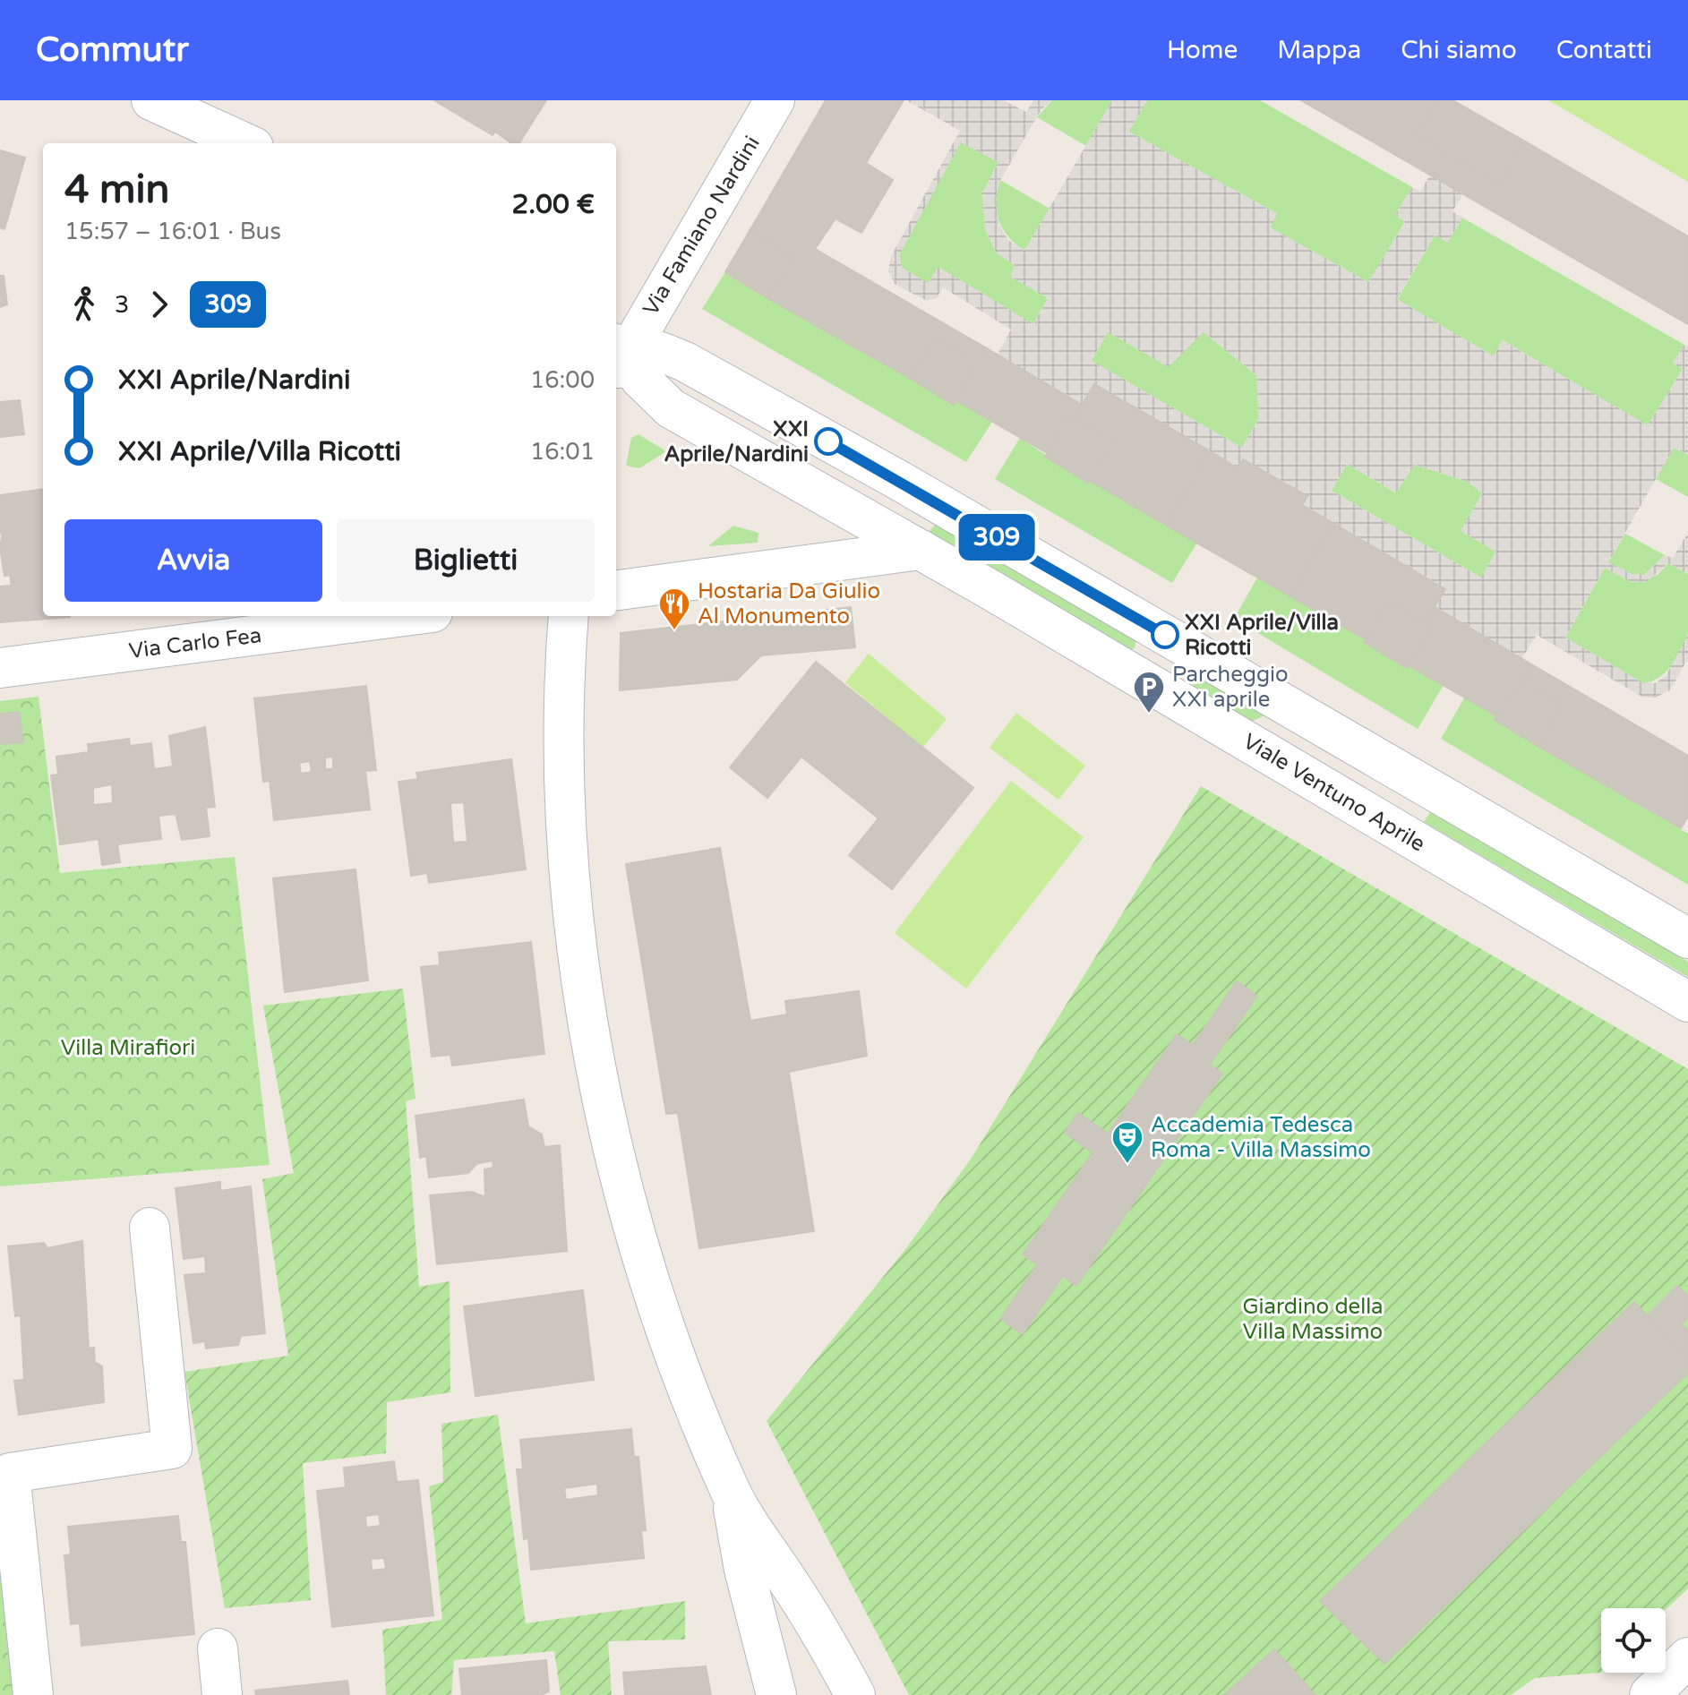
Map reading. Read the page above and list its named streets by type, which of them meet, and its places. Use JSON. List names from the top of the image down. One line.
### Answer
{"streets":{"street":["Via Famiano Nardini","Via Carlo Fea","Viale Ventuno Aprile"]},"crossings":[["Via Famiano Nardini","Viale Ventuno Aprile"]],"parks":["Villa Mirafiori","Giardino della Villa Massimo"],"places":{"other":["XXI Aprile/Nardini","XXI Aprile/Villa Ricotti"],"restaurant":["Hostaria Da Giulio Al Monumento"],"parking":["Parcheggio XXI aprile"],"theatre":["Accademia Tedesca Roma - Villa Massimo"]},"lines":["bus line 309"],"page":{"header":"Commutr","nav":["Home","Mappa","Chi siamo","Contatti"],"on_map":"309","heading":["4 min","15:57 – 16:01 · Bus","2.00 €"],"legs":["3","309"],"list":[{"name":"XXI Aprile/Nardini","value":"16:00"},{"name":"XXI Aprile/Villa Ricotti","value":"16:01"}],"buttons":["Avvia","Biglietti"]}}
